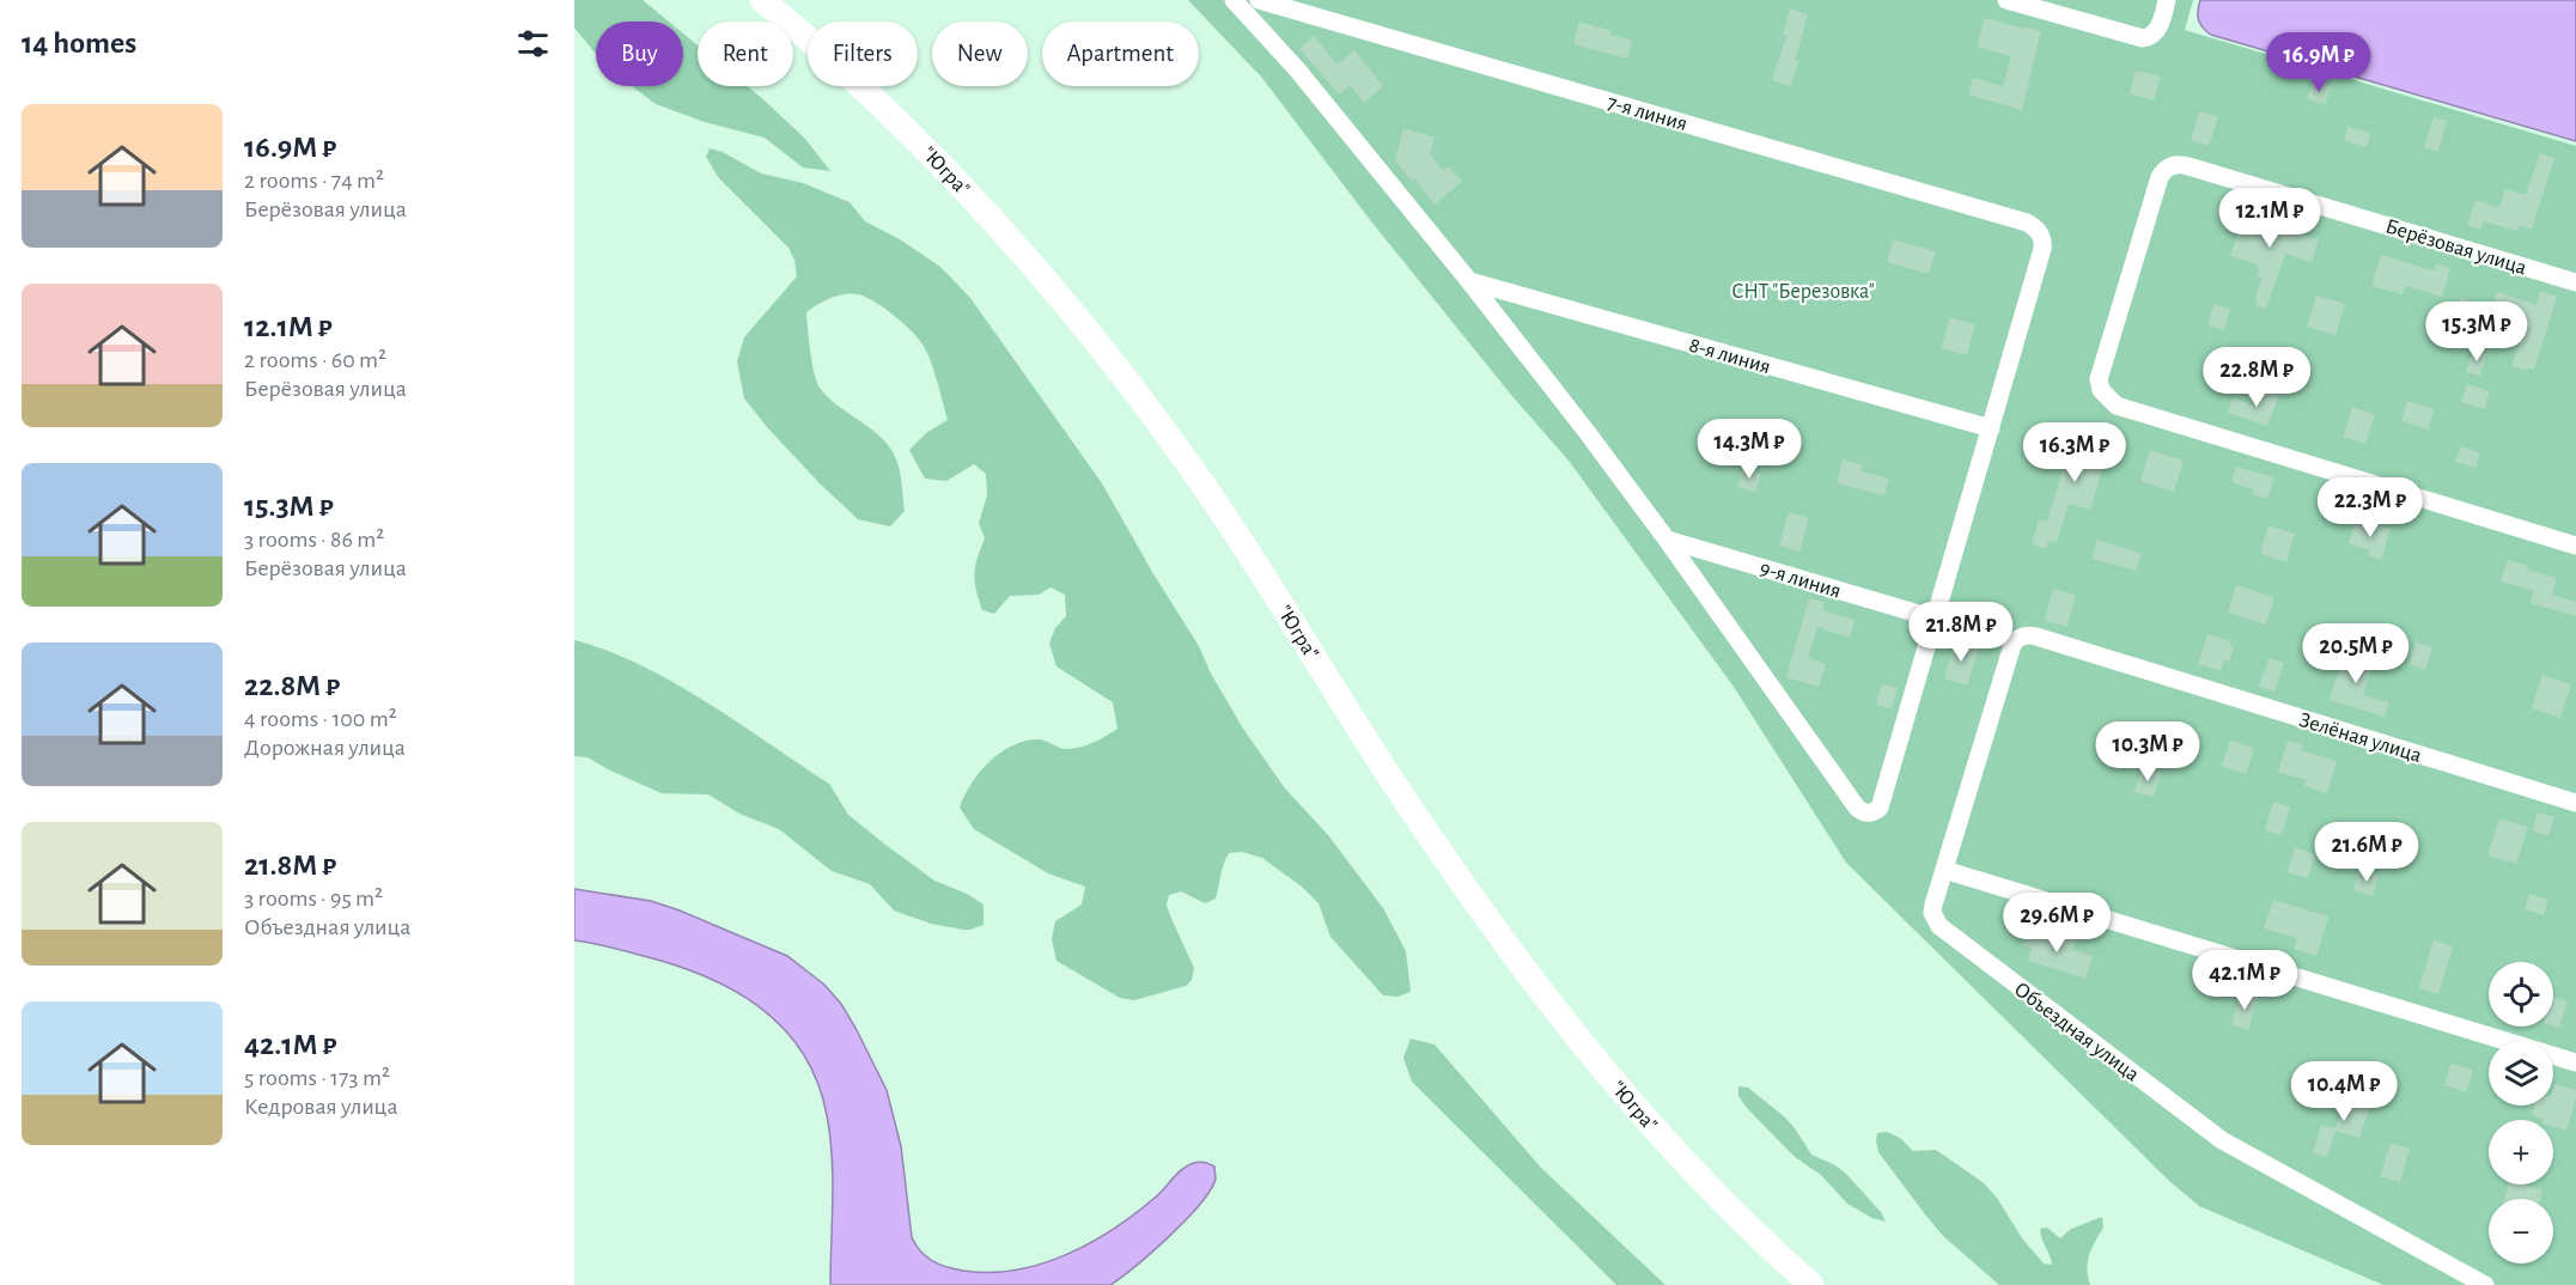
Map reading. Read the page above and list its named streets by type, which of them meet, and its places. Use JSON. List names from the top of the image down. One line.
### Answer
{"streets":{"highway":["\"Югра\""],"street":["7-я линия","Берёзовая улица","8-я линия","9-я линия","Зелёная улица","Объездная улица"]},"crossings":[["7-я линия","8-я линия"],["Зелёная улица","Объездная улица"]],"parks":["СНТ \"Березовка\""],"page":{"heading":"14 homes","chip":["Buy","Rent","Filters","New","Apartment"],"price":["16.9M ₽","12.1M ₽","15.3M ₽","22.8M ₽","14.3M ₽","16.3M ₽","22.3M ₽","21.8M ₽","20.5M ₽","10.3M ₽","21.6M ₽","29.6M ₽","42.1M ₽","10.4M ₽"],"list":[{"name":"16.9M ₽","note":"2 rooms · 74 m² · Берёзовая улица"},{"name":"12.1M ₽","note":"2 rooms · 60 m² · Берёзовая улица"},{"name":"15.3M ₽","note":"3 rooms · 86 m² · Берёзовая улица"},{"name":"22.8M ₽","note":"4 rooms · 100 m² · Дорожная улица"},{"name":"21.8M ₽","note":"3 rooms · 95 m² · Объездная улица"},{"name":"42.1M ₽","note":"5 rooms · 173 m² · Кедровая улица"}],"map_buttons":["+","−"]}}
